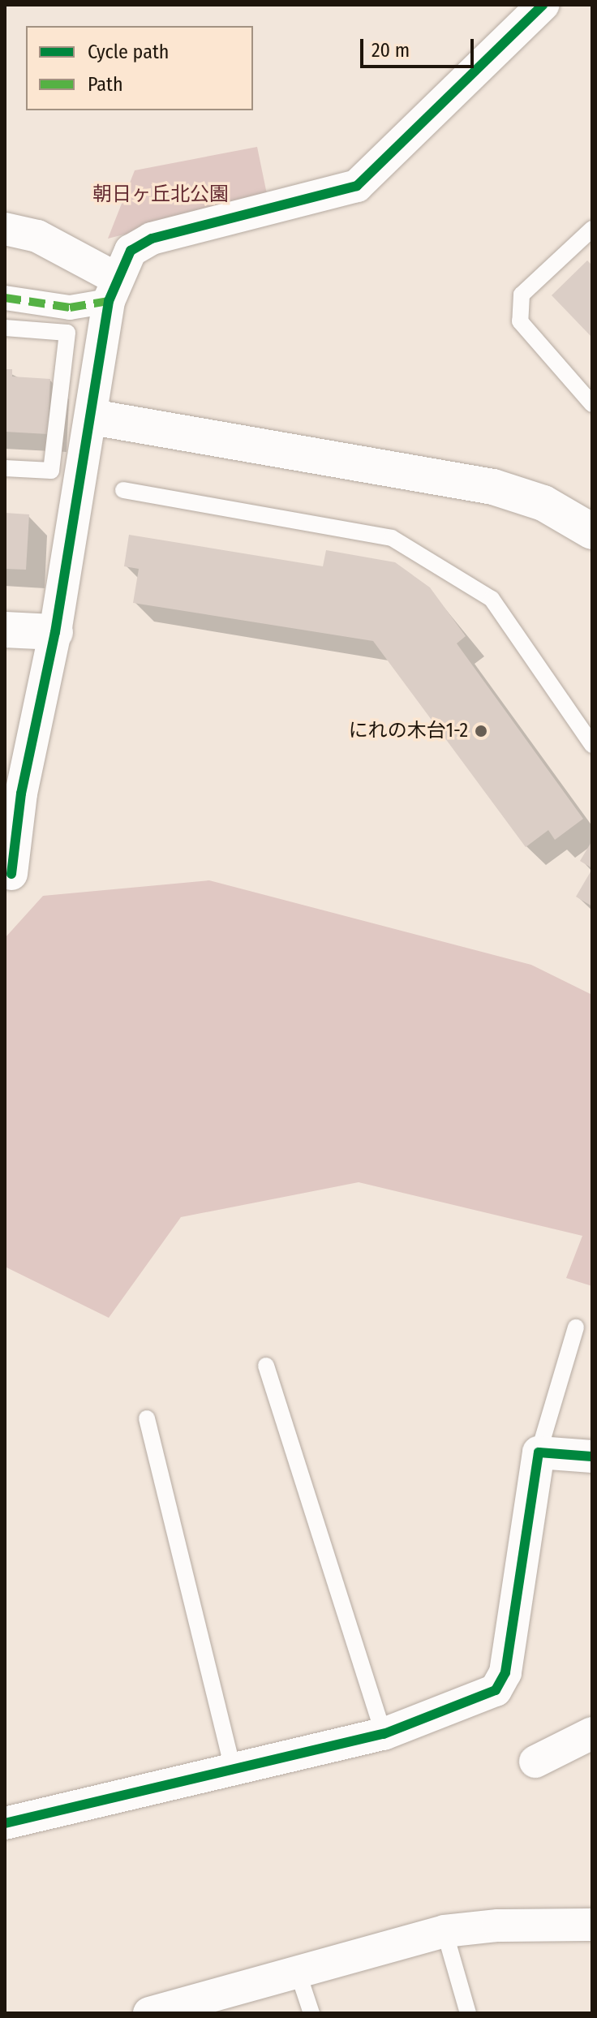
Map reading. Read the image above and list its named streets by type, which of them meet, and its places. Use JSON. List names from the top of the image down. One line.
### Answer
{"parks":["朝日ヶ丘北公園"],"places":["にれの木台1-2"],"legend":["Cycle path","Path"],"scale_bar":"20 m"}
